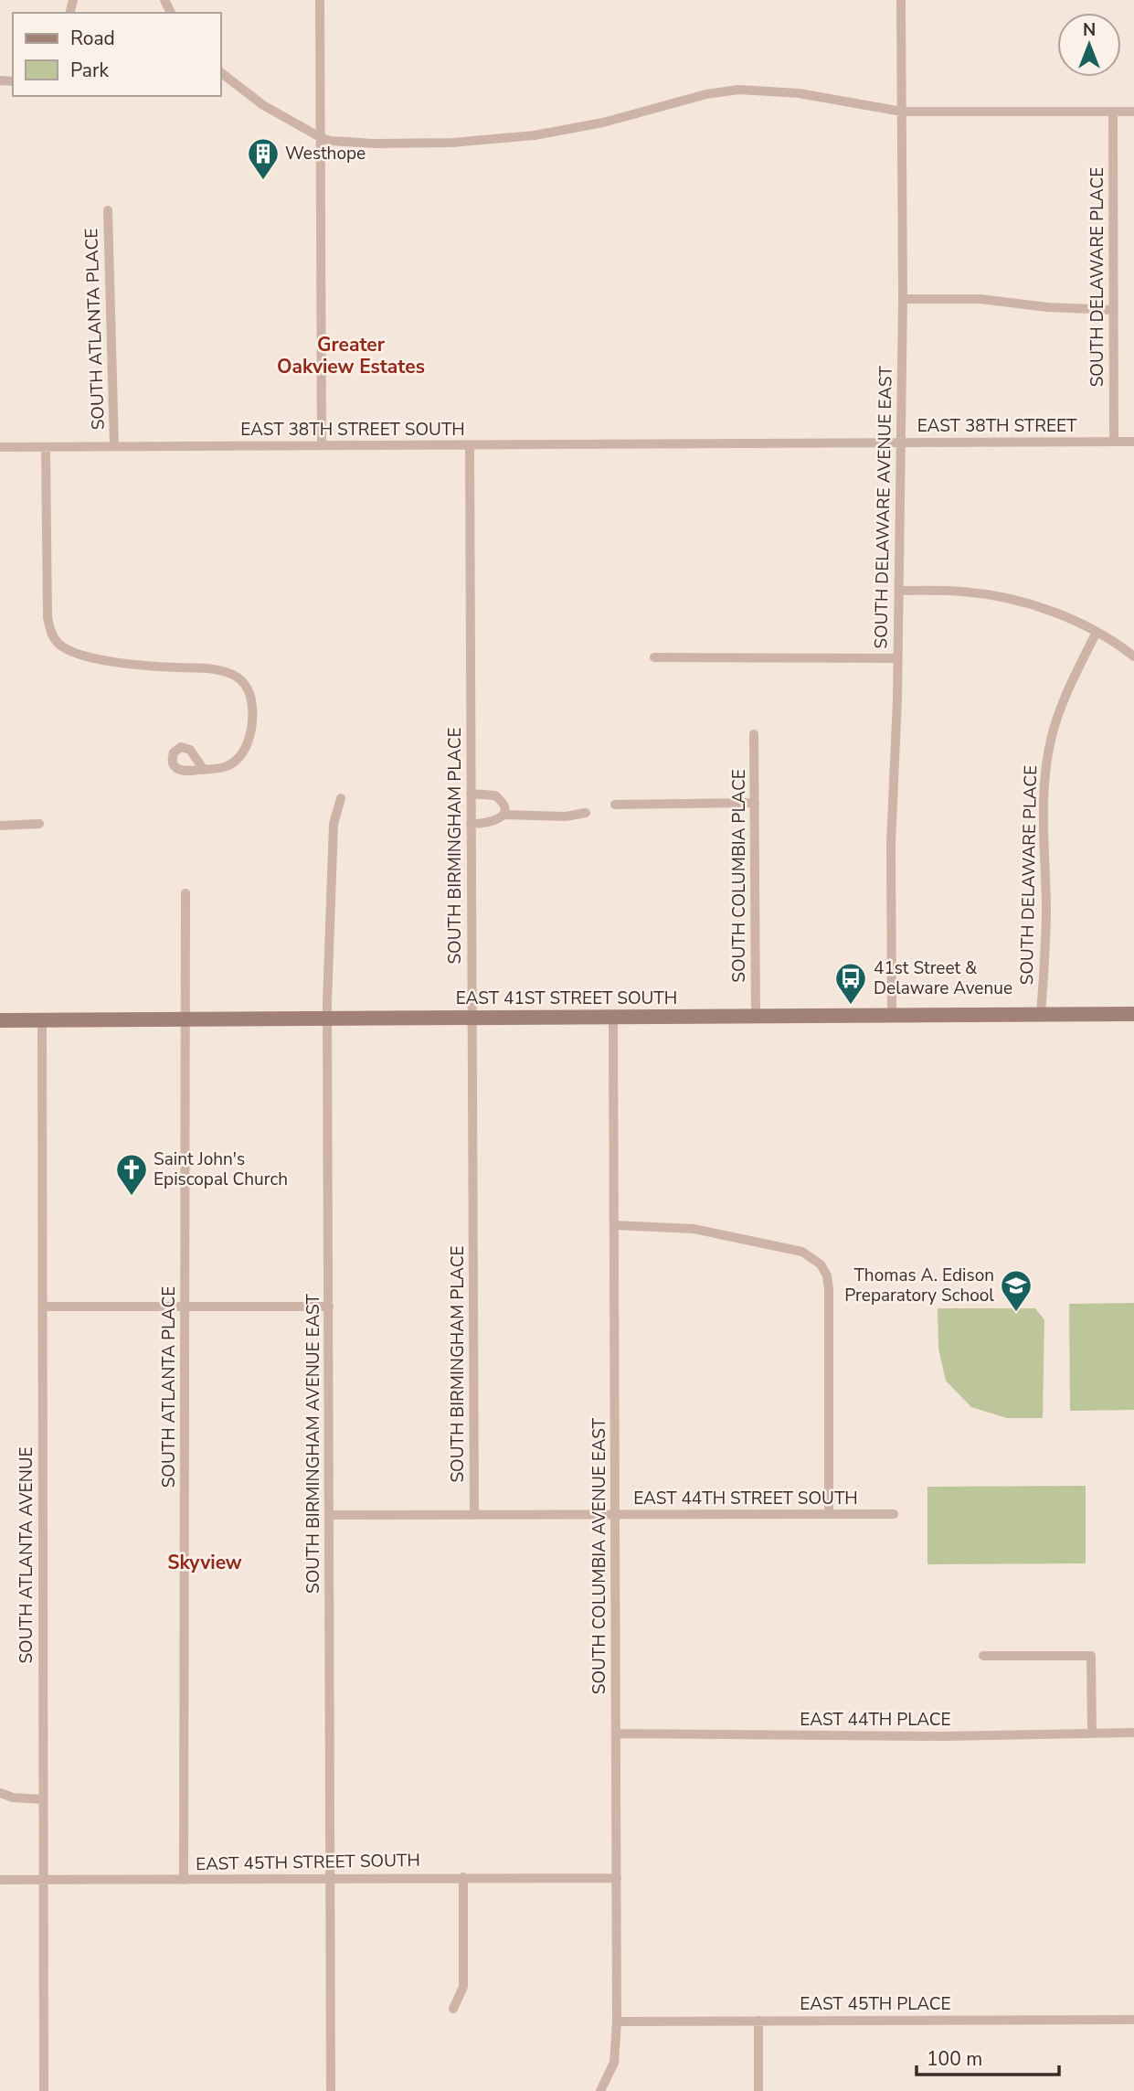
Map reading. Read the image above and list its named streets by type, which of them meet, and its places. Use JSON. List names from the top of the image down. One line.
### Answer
{"streets":{"main road":["EAST 41ST STREET SOUTH"],"street":["SOUTH DELAWARE PLACE","SOUTH ATLANTA PLACE","EAST 38TH STREET","EAST 38TH STREET SOUTH","SOUTH DELAWARE AVENUE EAST","SOUTH BIRMINGHAM PLACE","SOUTH COLUMBIA PLACE","SOUTH BIRMINGHAM AVENUE EAST","EAST 44TH STREET SOUTH","SOUTH ATLANTA AVENUE","SOUTH COLUMBIA AVENUE EAST","EAST 44TH PLACE","EAST 45TH STREET SOUTH","EAST 45TH PLACE"]},"crossings":[["SOUTH DELAWARE PLACE","EAST 38TH STREET"],["SOUTH DELAWARE PLACE","EAST 41ST STREET SOUTH"],["SOUTH ATLANTA PLACE","EAST 38TH STREET SOUTH"],["SOUTH ATLANTA PLACE","EAST 41ST STREET SOUTH"],["SOUTH ATLANTA PLACE","EAST 45TH STREET SOUTH"],["EAST 38TH STREET","EAST 38TH STREET SOUTH"],["EAST 38TH STREET","SOUTH DELAWARE AVENUE EAST"],["EAST 38TH STREET SOUTH","SOUTH BIRMINGHAM PLACE"],["SOUTH DELAWARE AVENUE EAST","EAST 41ST STREET SOUTH"],["SOUTH BIRMINGHAM PLACE","EAST 41ST STREET SOUTH"],["SOUTH BIRMINGHAM PLACE","EAST 44TH STREET SOUTH"],["SOUTH COLUMBIA PLACE","EAST 41ST STREET SOUTH"],["EAST 41ST STREET SOUTH","SOUTH BIRMINGHAM AVENUE EAST"],["EAST 41ST STREET SOUTH","SOUTH ATLANTA AVENUE"],["EAST 41ST STREET SOUTH","SOUTH COLUMBIA AVENUE EAST"],["SOUTH BIRMINGHAM AVENUE EAST","EAST 44TH STREET SOUTH"],["SOUTH BIRMINGHAM AVENUE EAST","EAST 45TH STREET SOUTH"],["EAST 44TH STREET SOUTH","SOUTH COLUMBIA AVENUE EAST"],["SOUTH ATLANTA AVENUE","EAST 45TH STREET SOUTH"],["SOUTH COLUMBIA AVENUE EAST","EAST 44TH PLACE"],["SOUTH COLUMBIA AVENUE EAST","EAST 45TH STREET SOUTH"],["SOUTH COLUMBIA AVENUE EAST","EAST 45TH PLACE"]],"districts":["Greater Oakview Estates","Skyview"],"places":{"building":["Westhope"],"bus stop":["41st Street & Delaware Avenue"],"church":["Saint John's Episcopal Church"],"school or university":["Thomas A. Edison Preparatory School"]},"legend":["Road","Park"],"scale_bar":"100 m","north":"top"}
